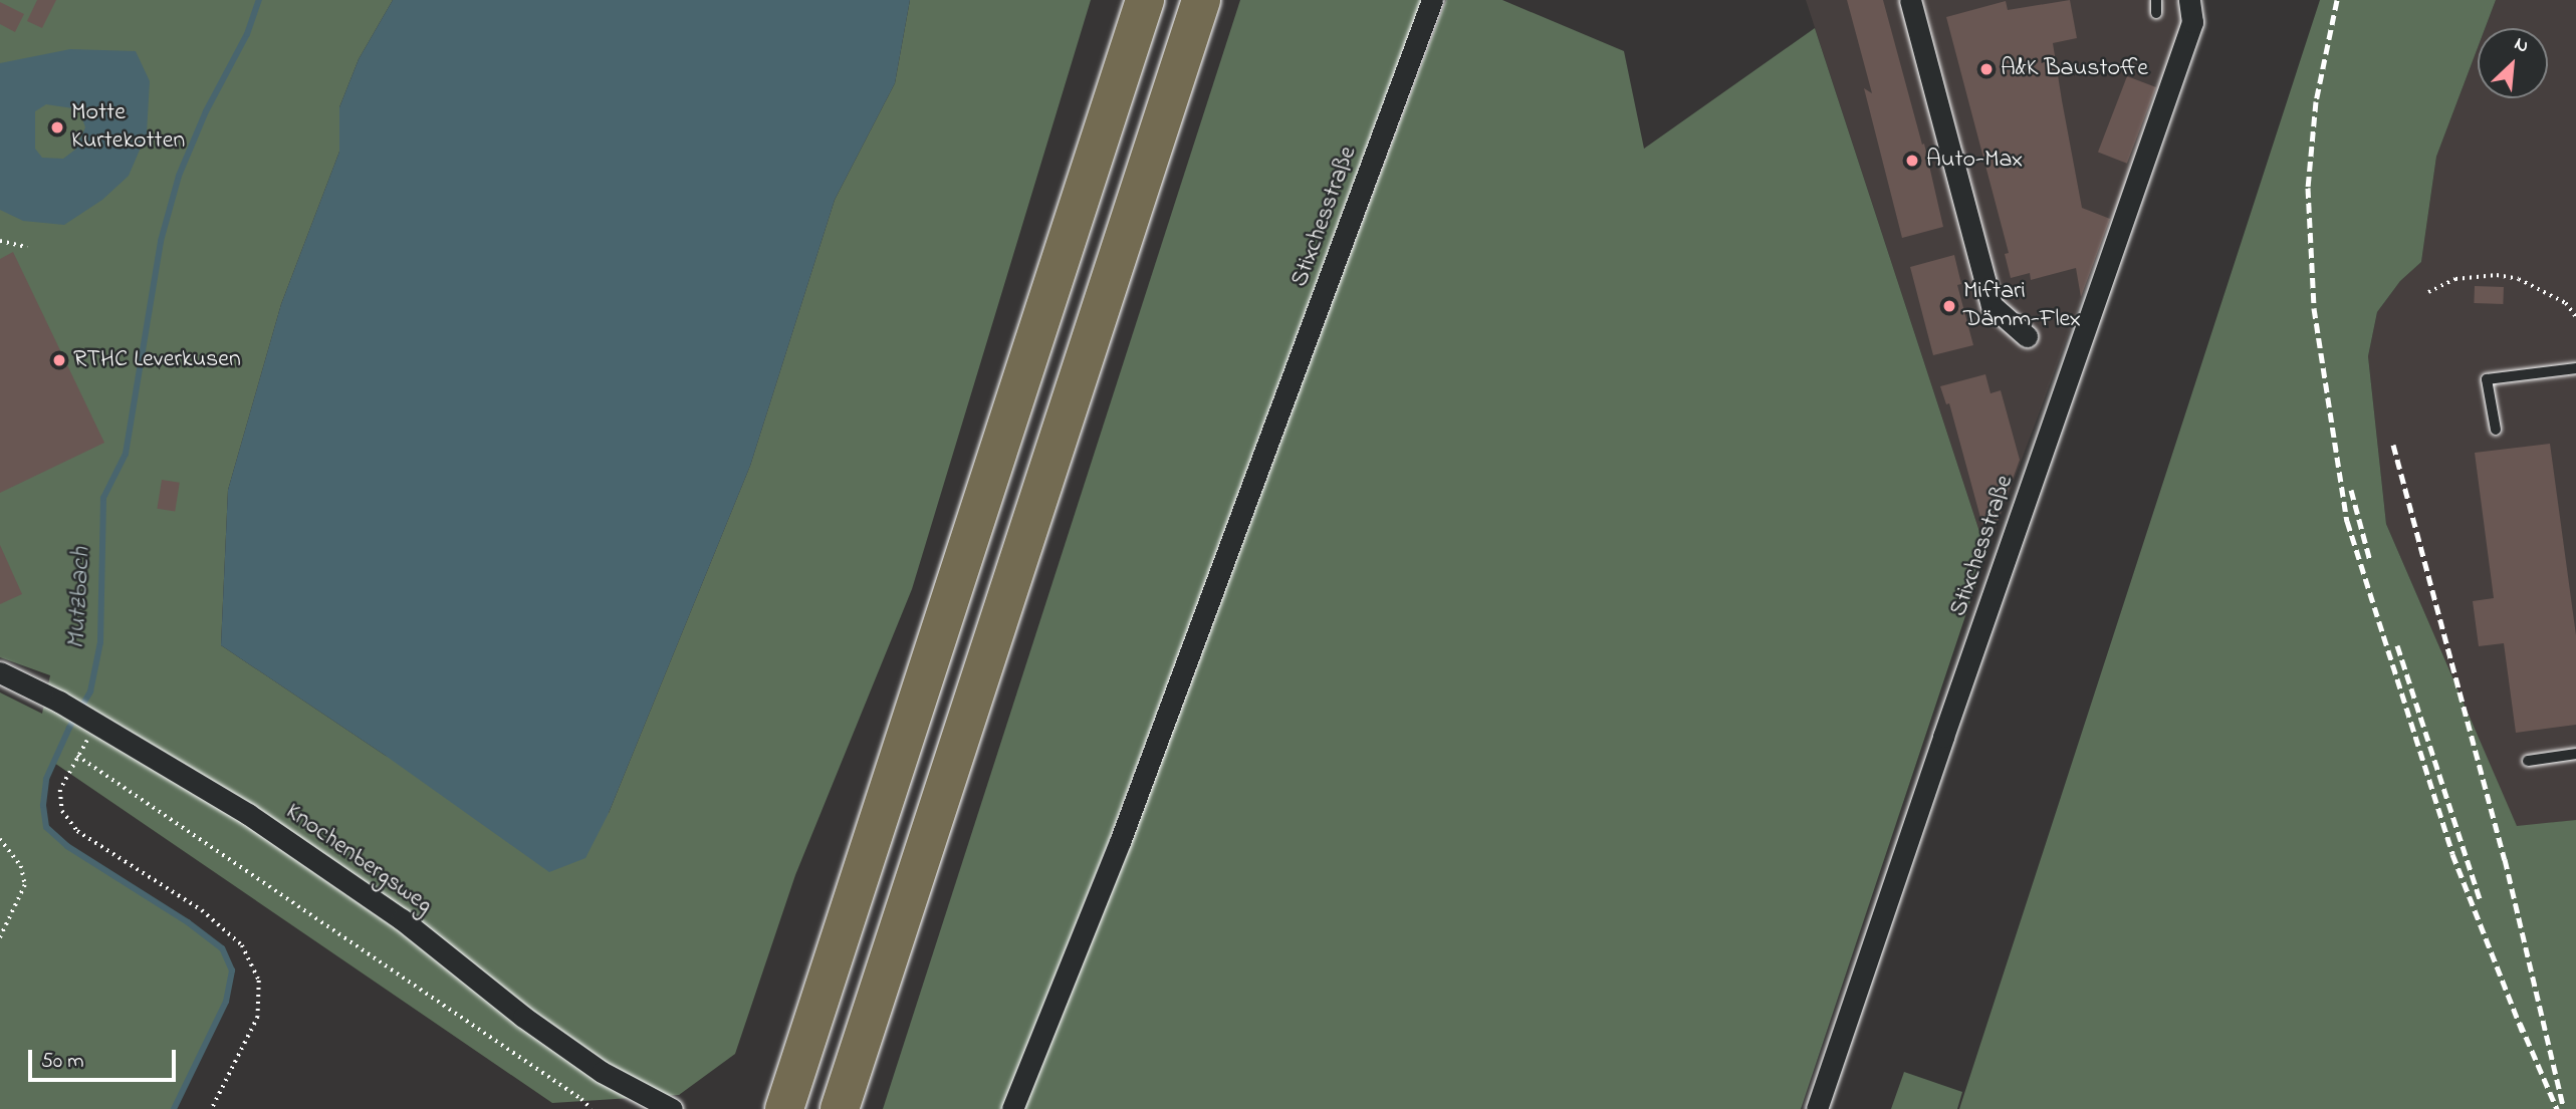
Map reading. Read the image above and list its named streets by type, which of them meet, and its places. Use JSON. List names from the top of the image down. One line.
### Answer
{"streets":{"street":["Stixchesstraße","Knochenbergsweg"]},"water":["Mutzbach"],"places":["A&K Baustoffe","Motte Kurtekotten","Auto-Max","Miftari Dämm-Flex","RTHC Leverkusen"],"scale_bar":"50 m","north":"top right"}
